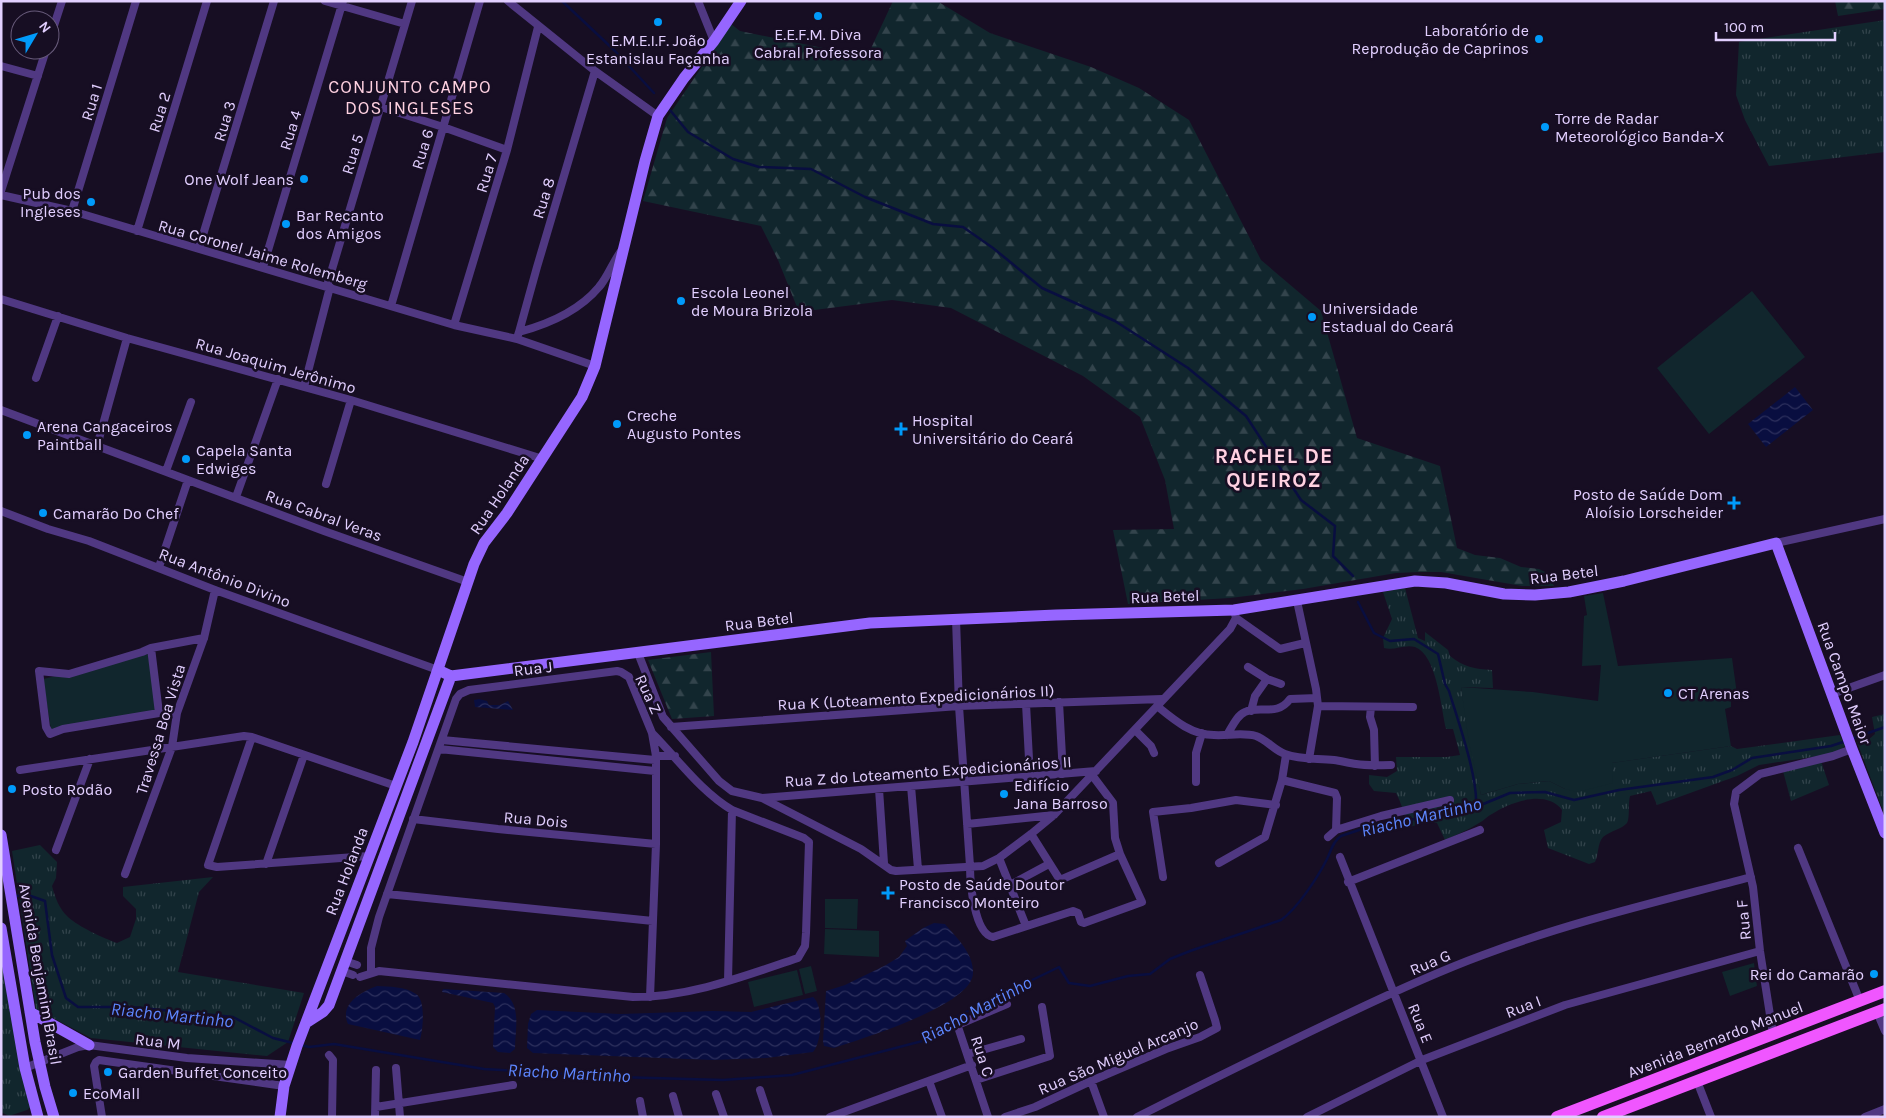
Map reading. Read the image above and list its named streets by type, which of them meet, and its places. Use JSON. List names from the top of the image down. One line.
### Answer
{"streets":{"main road":["Avenida Bernardo Manuel"],"street":["Rua 1","Rua 2","Rua 3","Rua 4","Rua 6","Rua 5","Rua 7","Rua 8","Rua Coronel Jaime Rolemberg","Rua Joaquim Jerônimo","Rua Holanda","Rua Cabral Veras","Rua Betel","Rua Antônio Divino","Rua J","Rua Campo Maior","Rua Z","Rua K (Loteamento Expedicionários II)","Travessa Boa Vista","Rua Z do Loteamento Expedicionários II","Rua Dois","Rua F","Rua G","Avenida Benjamim Brasil","Rua I","Rua E","Rua M","Rua C","Rua São Miguel Arcanjo"]},"crossings":[["Rua 1","Rua Coronel Jaime Rolemberg"],["Rua 2","Rua Coronel Jaime Rolemberg"],["Rua 3","Rua Coronel Jaime Rolemberg"],["Rua 4","Rua Coronel Jaime Rolemberg"],["Rua 6","Rua Coronel Jaime Rolemberg"],["Rua 5","Rua Coronel Jaime Rolemberg"],["Rua 5","Rua Joaquim Jerônimo"],["Rua 7","Rua Coronel Jaime Rolemberg"],["Rua 8","Rua Coronel Jaime Rolemberg"],["Rua Coronel Jaime Rolemberg","Rua Holanda"],["Rua Joaquim Jerônimo","Rua Holanda"],["Rua Holanda","Rua Cabral Veras"],["Rua Holanda","Rua Betel"],["Rua Holanda","Rua Antônio Divino"],["Rua Holanda","Rua M"],["Rua Betel","Rua Campo Maior"],["Rua Antônio Divino","Travessa Boa Vista"],["Rua J","Rua Z"],["Rua Campo Maior","Rua F"],["Rua F","Rua G"],["Rua F","Rua I"],["Rua F","Avenida Bernardo Manuel"],["Rua G","Rua E"],["Avenida Benjamim Brasil","Rua M"],["Rua I","Rua E"]],"districts":["CONJUNTO CAMPO DOS INGLESES","RACHEL DE QUEIROZ"],"water":["Riacho Martinho"],"places":{"other":["E.E.F.M. Diva Cabral Professora","E.M.E.I.F. João Estanislau Façanha","Laboratório de Reprodução de Caprinos","Torre de Radar Meteorológico Banda-X","One Wolf Jeans","Pub dos Ingleses","Bar Recanto dos Amigos","Escola Leonel de Moura Brizola","Universidade Estadual do Ceará","Creche Augusto Pontes","Arena Cangaceiros Paintball","Capela Santa Edwiges","Camarão Do Chef","CT Arenas","Posto Rodão","Edifício Jana Barroso","Rei do Camarão","Garden Buffet Conceito","EcoMall"],"health":["Hospital Universitário do Ceará","Posto de Saúde Dom Aloísio Lorscheider","Posto de Saúde Doutor Francisco Monteiro"]},"scale_bar":"100 m","north":"top right"}
